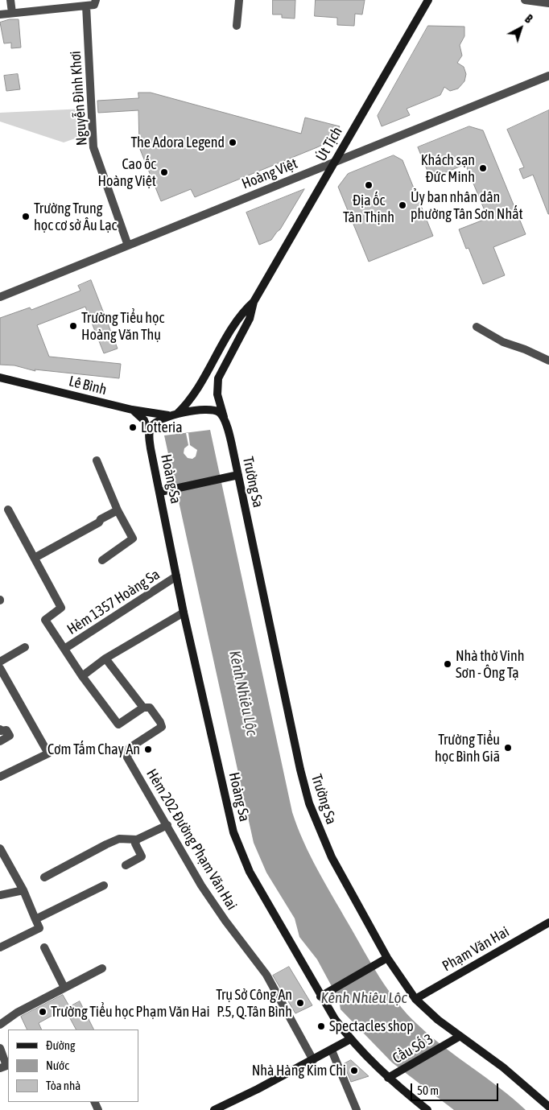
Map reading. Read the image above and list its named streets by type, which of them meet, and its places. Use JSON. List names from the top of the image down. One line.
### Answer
{"streets":{"street":["Nguyễn Đình Khơi","Út Tịch","Hoàng Việt","Lê Bình","Hoàng Sa","Trường Sa","Hẻm 1357 Hoàng Sa","Hẻm 202 Đường Phạm Văn Hai","Phạm Văn Hai","Cầu Số 3"]},"crossings":[["Nguyễn Đình Khơi","Hoàng Việt"],["Út Tịch","Hoàng Việt"],["Út Tịch","Lê Bình"],["Út Tịch","Trường Sa"],["Lê Bình","Hoàng Sa"],["Hoàng Sa","Hẻm 1357 Hoàng Sa"],["Hoàng Sa","Cầu Số 3"],["Trường Sa","Phạm Văn Hai"],["Trường Sa","Cầu Số 3"]],"water":["Kênh Nhiêu Lộc"],"places":["The Adora Legend","Khách sạn Đức Minh","Cao ốc Hoàng Việt","Địa ốc Tân Thịnh","Ủy ban nhân dân phường Tân Sơn Nhất","Trường Trung học cơ sở Âu Lạc","Trường Tiểu học Hoàng Văn Thụ","Lotteria","Nhà thờ Vinh Sơn - Ông Tạ","Trường Tiểu học Bình Giã","Cơm Tấm Chay An","Trụ Sở Công An P.5, Q.Tân Bình","Trường Tiểu học Phạm Văn Hai","Spectacles shop","Nhà Hàng Kim Chi"],"legend":["Đường","Nước","Tòa nhà"],"scale_bar":"50 m","north":"top right"}
